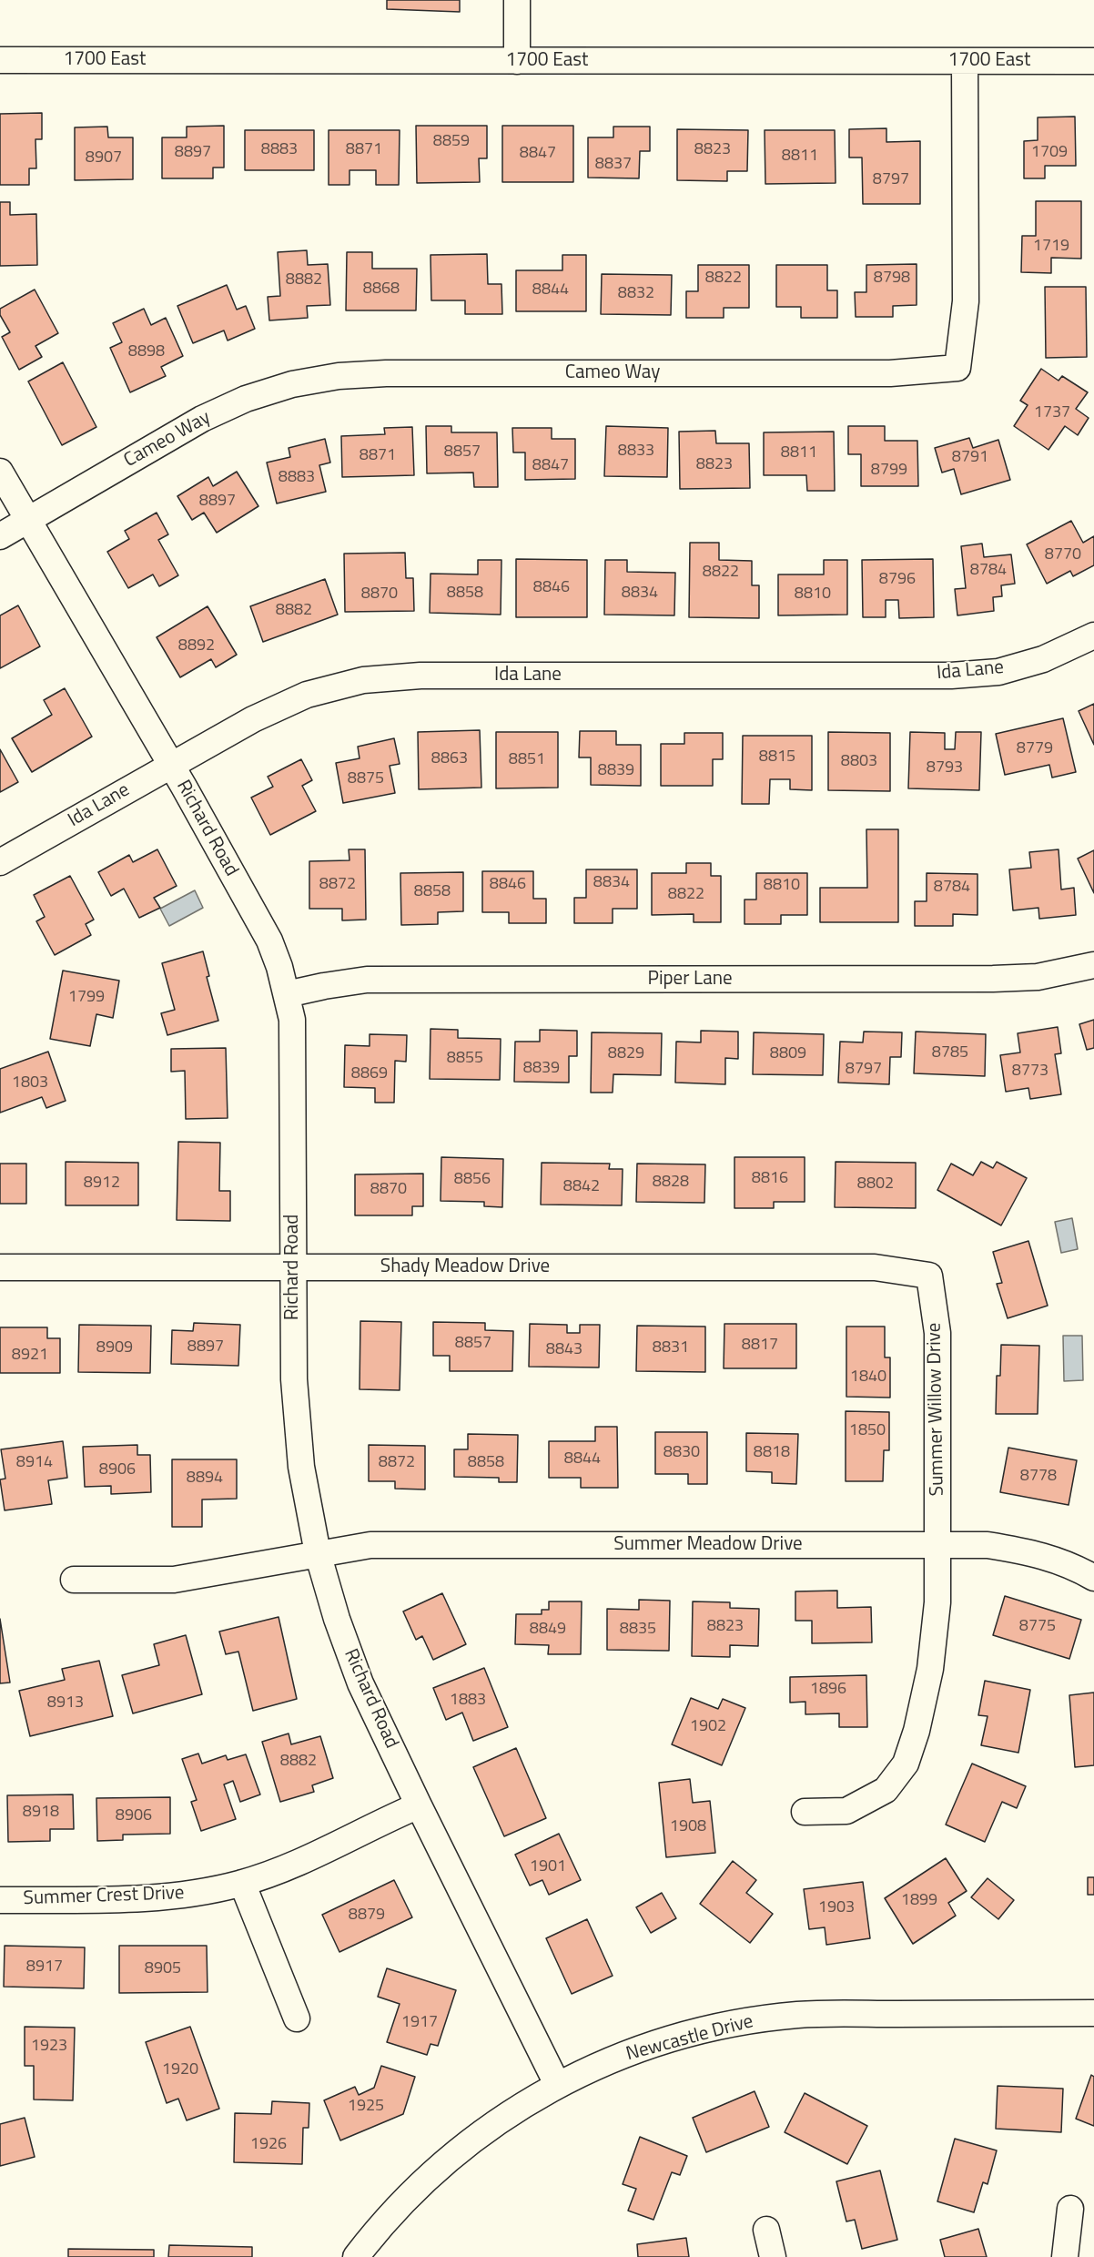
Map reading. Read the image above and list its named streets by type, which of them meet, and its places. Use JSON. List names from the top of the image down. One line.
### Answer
{"streets":{"street":["1700 East","Cameo Way","Ida Lane","Richard Road","Piper Lane","Shady Meadow Drive","Summer Willow Drive","Summer Meadow Drive","Summer Crest Drive","Newcastle Drive"]},"crossings":[["1700 East","Cameo Way"],["Cameo Way","Richard Road"],["Ida Lane","Richard Road"],["Richard Road","Piper Lane"],["Richard Road","Shady Meadow Drive"],["Richard Road","Summer Meadow Drive"],["Richard Road","Summer Crest Drive"],["Richard Road","Newcastle Drive"],["Shady Meadow Drive","Summer Willow Drive"],["Summer Willow Drive","Summer Meadow Drive"]],"house_numbers":["8859","8883","8871","8823","8897","1709","8847","8811","8907","8837","8797","1719","8822","8798","8882","8868","8844","8832","8898","1737","8833","8857","8811","8871","8791","8823","8847","8799","8883","8897","8770","8784","8822","8796","8846","8858","8834","8870","8810","8882","8892","8779","8815","8863","8851","8803","8793","8839","8875","8834","8872","8846","8810","8784","8858","8822","1799","8785","8829","8809","8855","8839","8797","8773","8869","1803","8816","8856","8828","8912","8802","8842","8870","8857","8817","8897","8909","8831","8843","8921","1840","1850","8830","8818","8844","8914","8872","8858","8906","8778","8894","8823","8775","8849","8835","1896","1883","8913","1902","8882","8918","8906","1908","1901","1899","1903","8879","8917","8905","1917","1923","1920","1925","1926"]}
